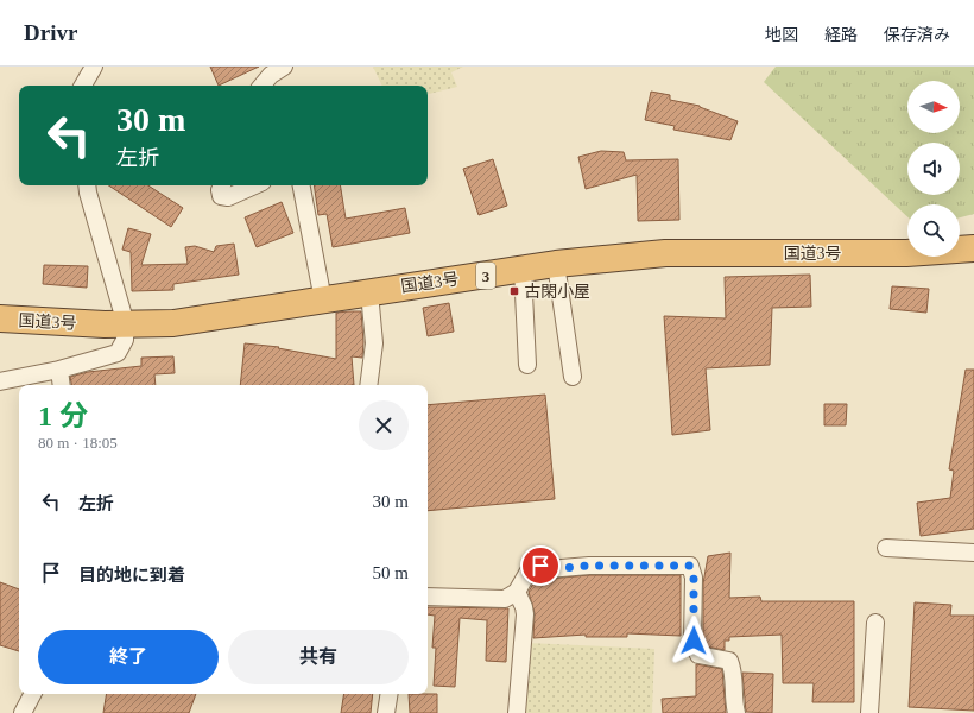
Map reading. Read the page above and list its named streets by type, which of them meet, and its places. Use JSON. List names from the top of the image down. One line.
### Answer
{"streets":{"highway":["国道3号","3"]},"places":{"transit":["古閑小屋"]},"north":"right","page":{"header":"Drivr","nav":["地図","経路","保存済み"],"turn":["30 m","左折"],"heading":["1 分","80 m · 18:05"],"list":[{"name":"左折","value":"30 m"},{"name":"目的地に到着","value":"50 m"}],"buttons":["終了","共有"]}}
